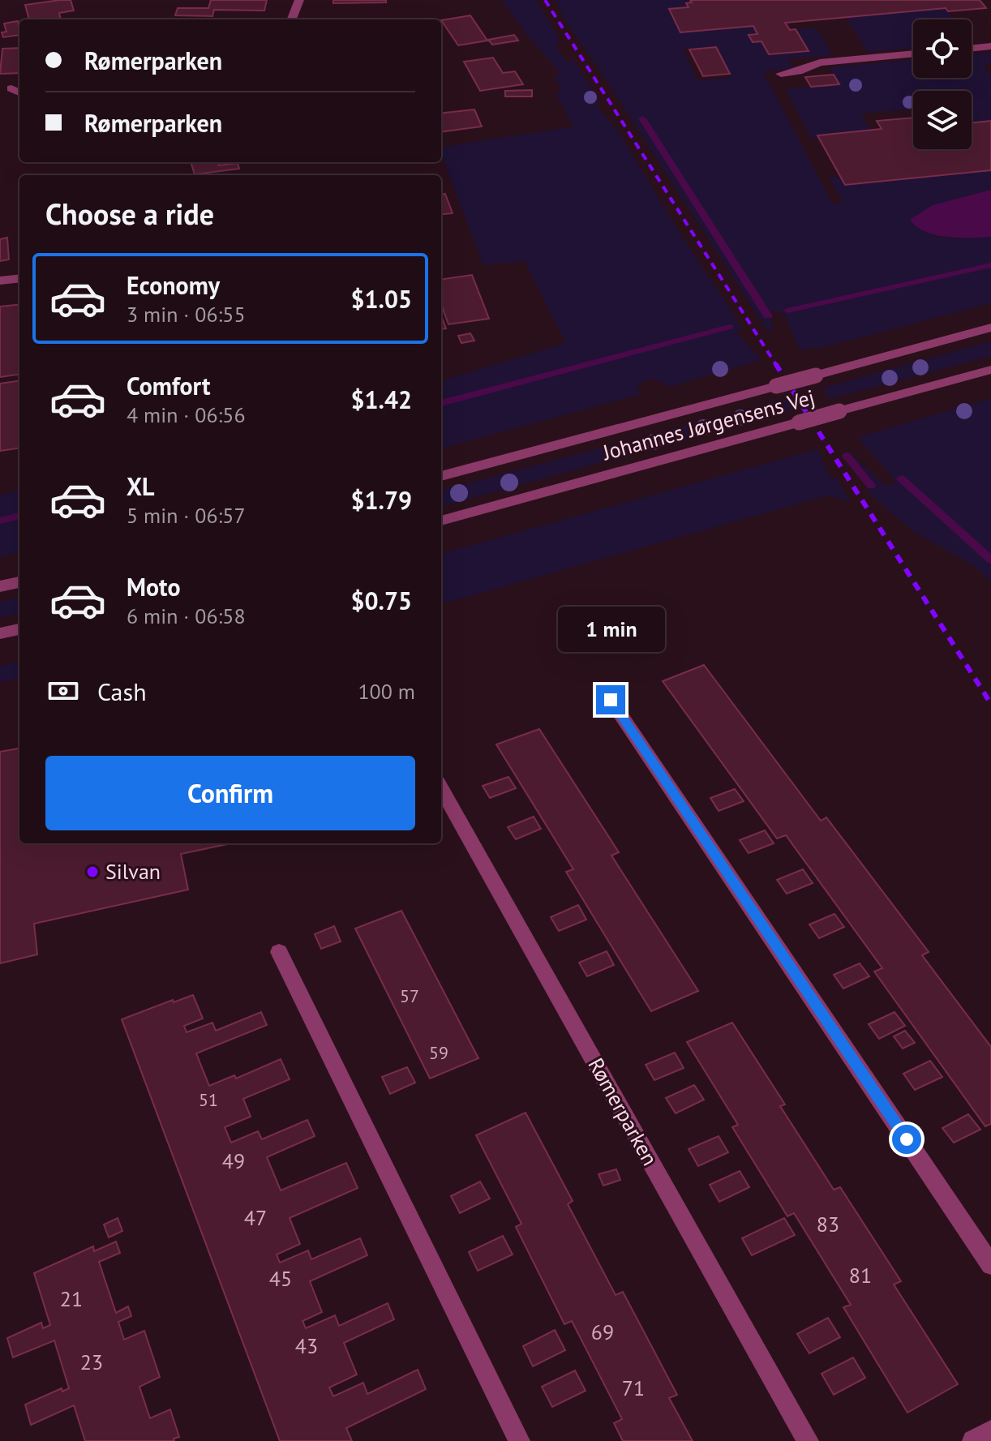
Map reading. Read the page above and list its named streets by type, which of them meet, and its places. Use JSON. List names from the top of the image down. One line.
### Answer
{"streets":{"street":["Johannes Jørgensens Vej","Rømerparken"]},"places":["Silvan"],"house_numbers":["57","59","51","49","47","83","81","45","21","69","43","23","71"],"page":{"banner":["Rømerparken","Rømerparken"],"heading":"Choose a ride","list":[{"name":"Economy","note":"3 min · 06:55","value":"$1.05"},{"name":"Comfort","note":"4 min · 06:56","value":"$1.42"},{"name":"XL","note":"5 min · 06:57","value":"$1.79"},{"name":"Moto","note":"6 min · 06:58","value":"$0.75"}],"bubble":"1 min","pay":["Cash","100 m"],"buttons":"Confirm"}}
